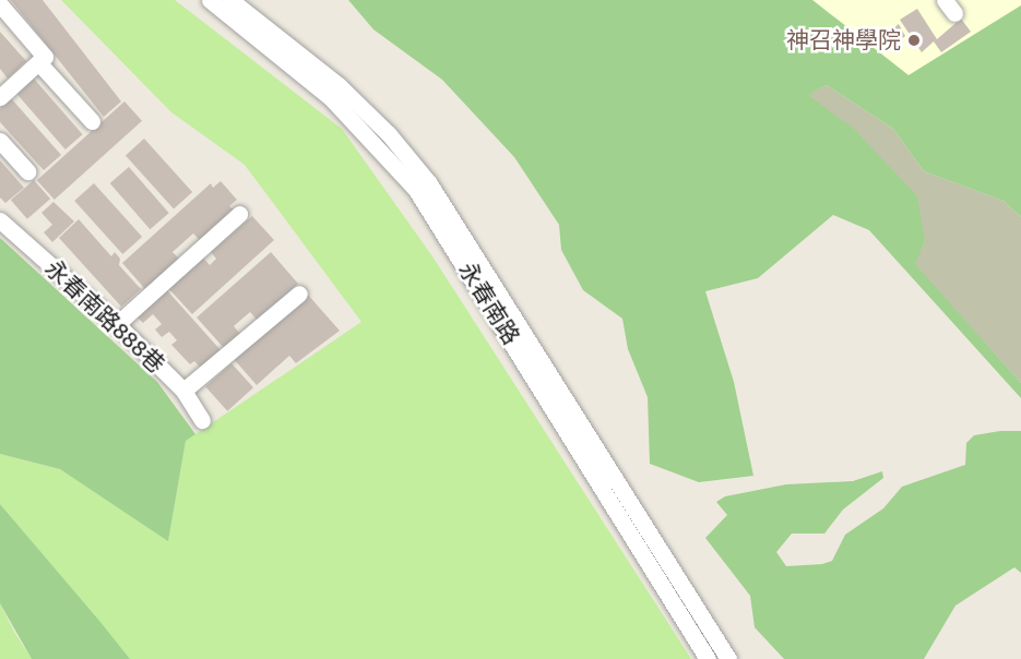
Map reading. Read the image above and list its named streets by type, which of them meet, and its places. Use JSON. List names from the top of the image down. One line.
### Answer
{"streets":{"street":["永春南路","永春南路888巷"]},"places":["神召神學院"]}
